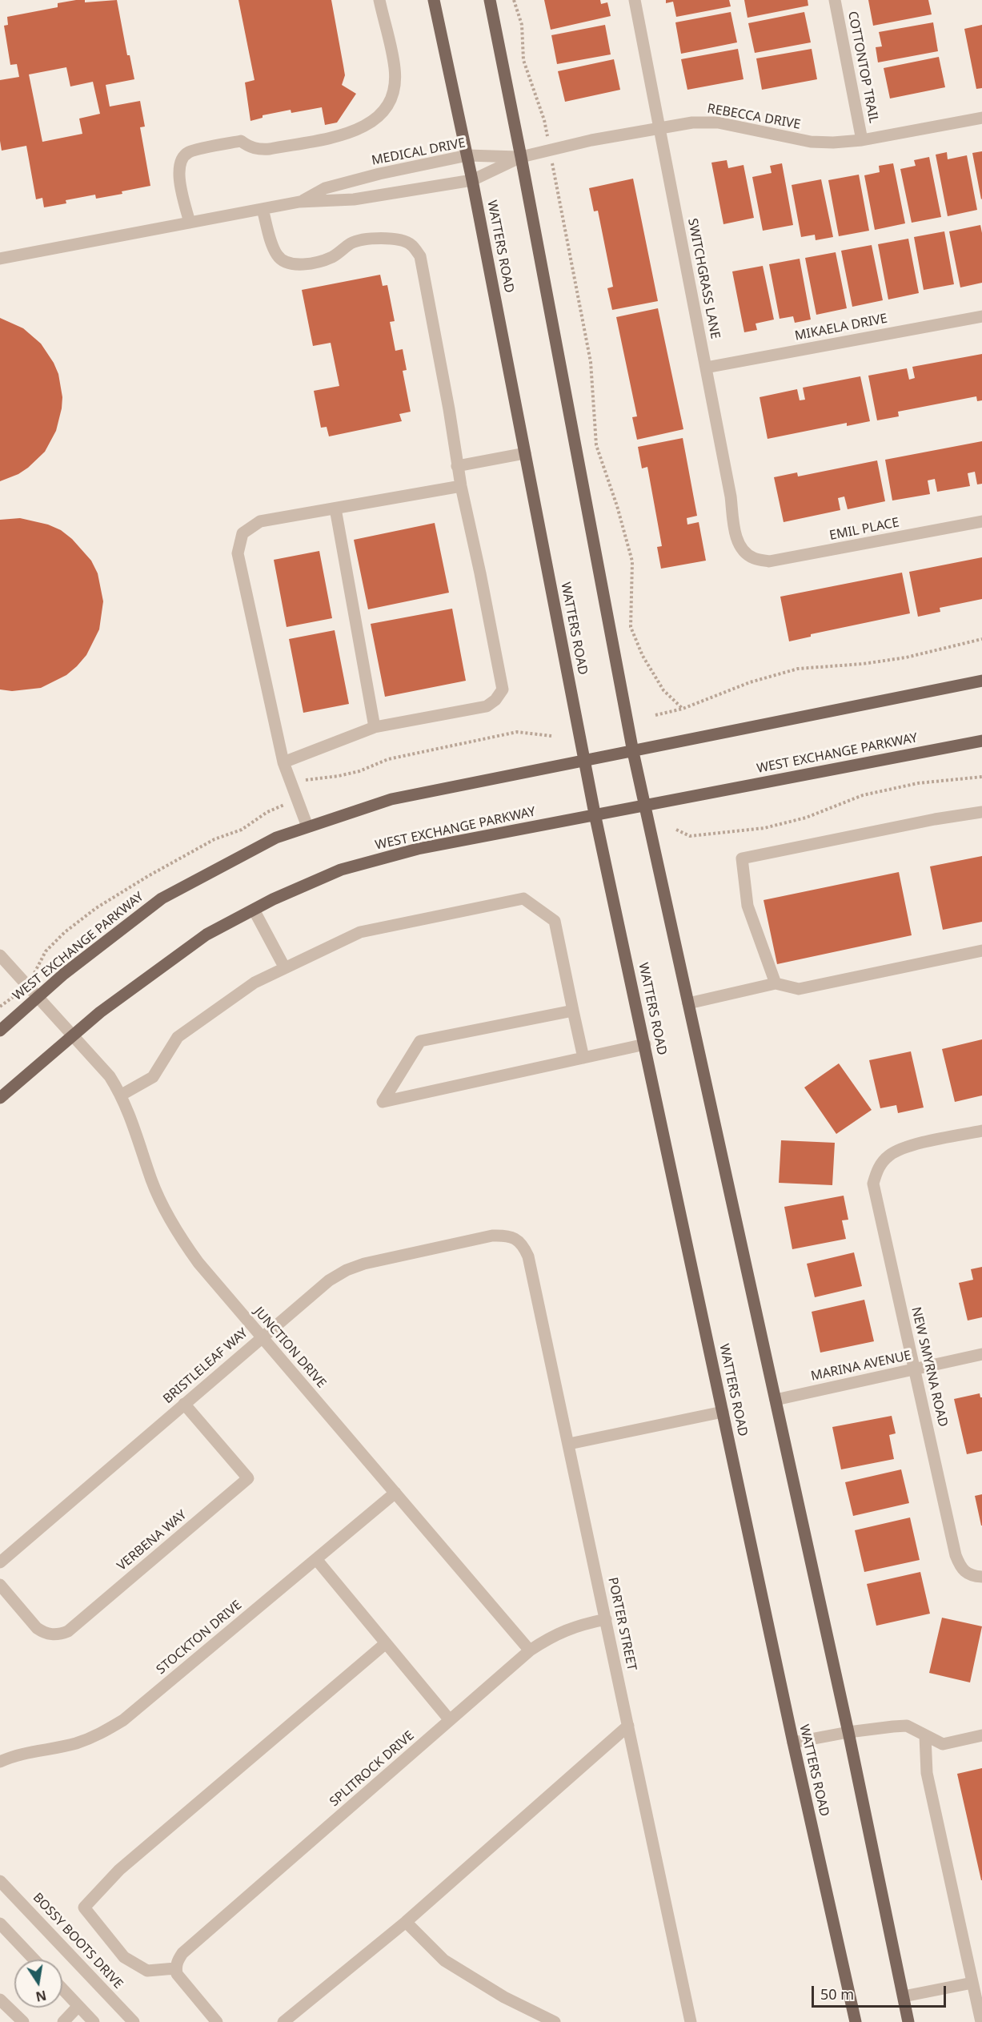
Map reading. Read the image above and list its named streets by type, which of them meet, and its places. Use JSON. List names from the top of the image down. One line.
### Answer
{"streets":{"main road":["WATTERS ROAD","WEST EXCHANGE PARKWAY"],"street":["COTTONTOP TRAIL","REBECCA DRIVE","MEDICAL DRIVE","SWITCHGRASS LANE","MIKAELA DRIVE","EMIL PLACE","JUNCTION DRIVE","BRISTLELEAF WAY","MARINA AVENUE","NEW SMYRNA ROAD","VERBENA WAY","PORTER STREET","STOCKTON DRIVE","SPLITROCK DRIVE","BOSSY BOOTS DRIVE"]},"crossings":[["COTTONTOP TRAIL","REBECCA DRIVE"],["REBECCA DRIVE","MEDICAL DRIVE"],["REBECCA DRIVE","SWITCHGRASS LANE"],["MEDICAL DRIVE","WATTERS ROAD"],["WATTERS ROAD","WEST EXCHANGE PARKWAY"],["SWITCHGRASS LANE","MIKAELA DRIVE"],["SWITCHGRASS LANE","EMIL PLACE"],["WEST EXCHANGE PARKWAY","JUNCTION DRIVE"],["JUNCTION DRIVE","BRISTLELEAF WAY"],["JUNCTION DRIVE","STOCKTON DRIVE"],["JUNCTION DRIVE","SPLITROCK DRIVE"],["BRISTLELEAF WAY","VERBENA WAY"],["BRISTLELEAF WAY","PORTER STREET"],["MARINA AVENUE","NEW SMYRNA ROAD"],["PORTER STREET","SPLITROCK DRIVE"]],"scale_bar":"50 m","north":"bottom"}
